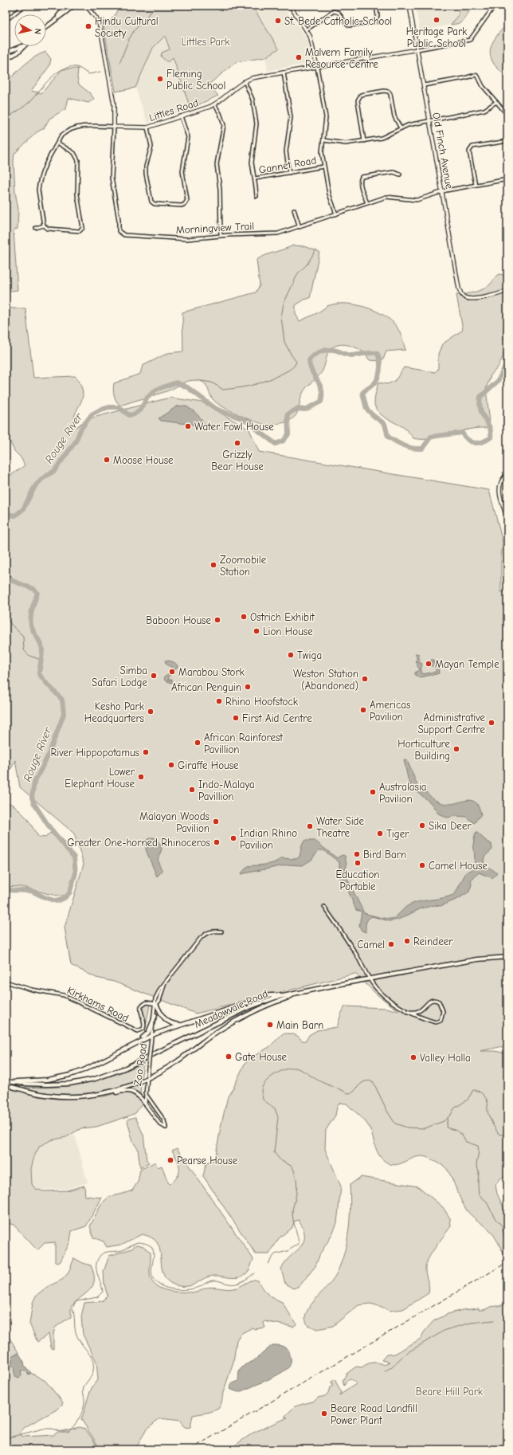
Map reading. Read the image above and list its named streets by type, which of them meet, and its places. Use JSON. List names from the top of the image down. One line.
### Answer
{"streets":{"main road":["Meadowvale Road"],"street":["Littles Road","Old Finch Avenue","Gannet Road","Morningview Trail","Kirkhams Road","Zoo Road"]},"crossings":[["Littles Road","Old Finch Avenue"],["Littles Road","Morningview Trail"],["Old Finch Avenue","Morningview Trail"],["Kirkhams Road","Zoo Road"]],"water":["Rouge River"],"parks":["Littles Park","Beare Hill Park"],"places":["Heritage Park Public School","St. Bede Catholic School","Hindu Cultural Society","Malvern Family Resource Centre","Fleming Public School","Water Fowl House","Grizzly Bear House","Moose House","Zoomobile Station","Ostrich Exhibit","Baboon House","Lion House","Twiga","Mayan Temple","Marabou Stork","Simba Safari Lodge","Weston Station (Abandoned)","African Penguin","Rhino Hoofstock","Americas Pavilion","Kesho Park Headquarters","First Aid Centre","Administrative Support Centre","African Rainforest Pavillion","Horticulture Building","River Hippopotamus","Giraffe House","Lower Elephant House","Indo-Malaya Pavillion","Australasia Pavilion","Malayan Woods Pavilion","Sika Deer","Water Side Theatre","Tiger","Indian Rhino Pavilion","Greater One-horned Rhinoceros","Bird Barn","Education Portable","Camel House","Reindeer","Camel","Main Barn","Gate House","Valley Halla","Pearse House","Beare Road Landfill Power Plant"],"north":"right"}
